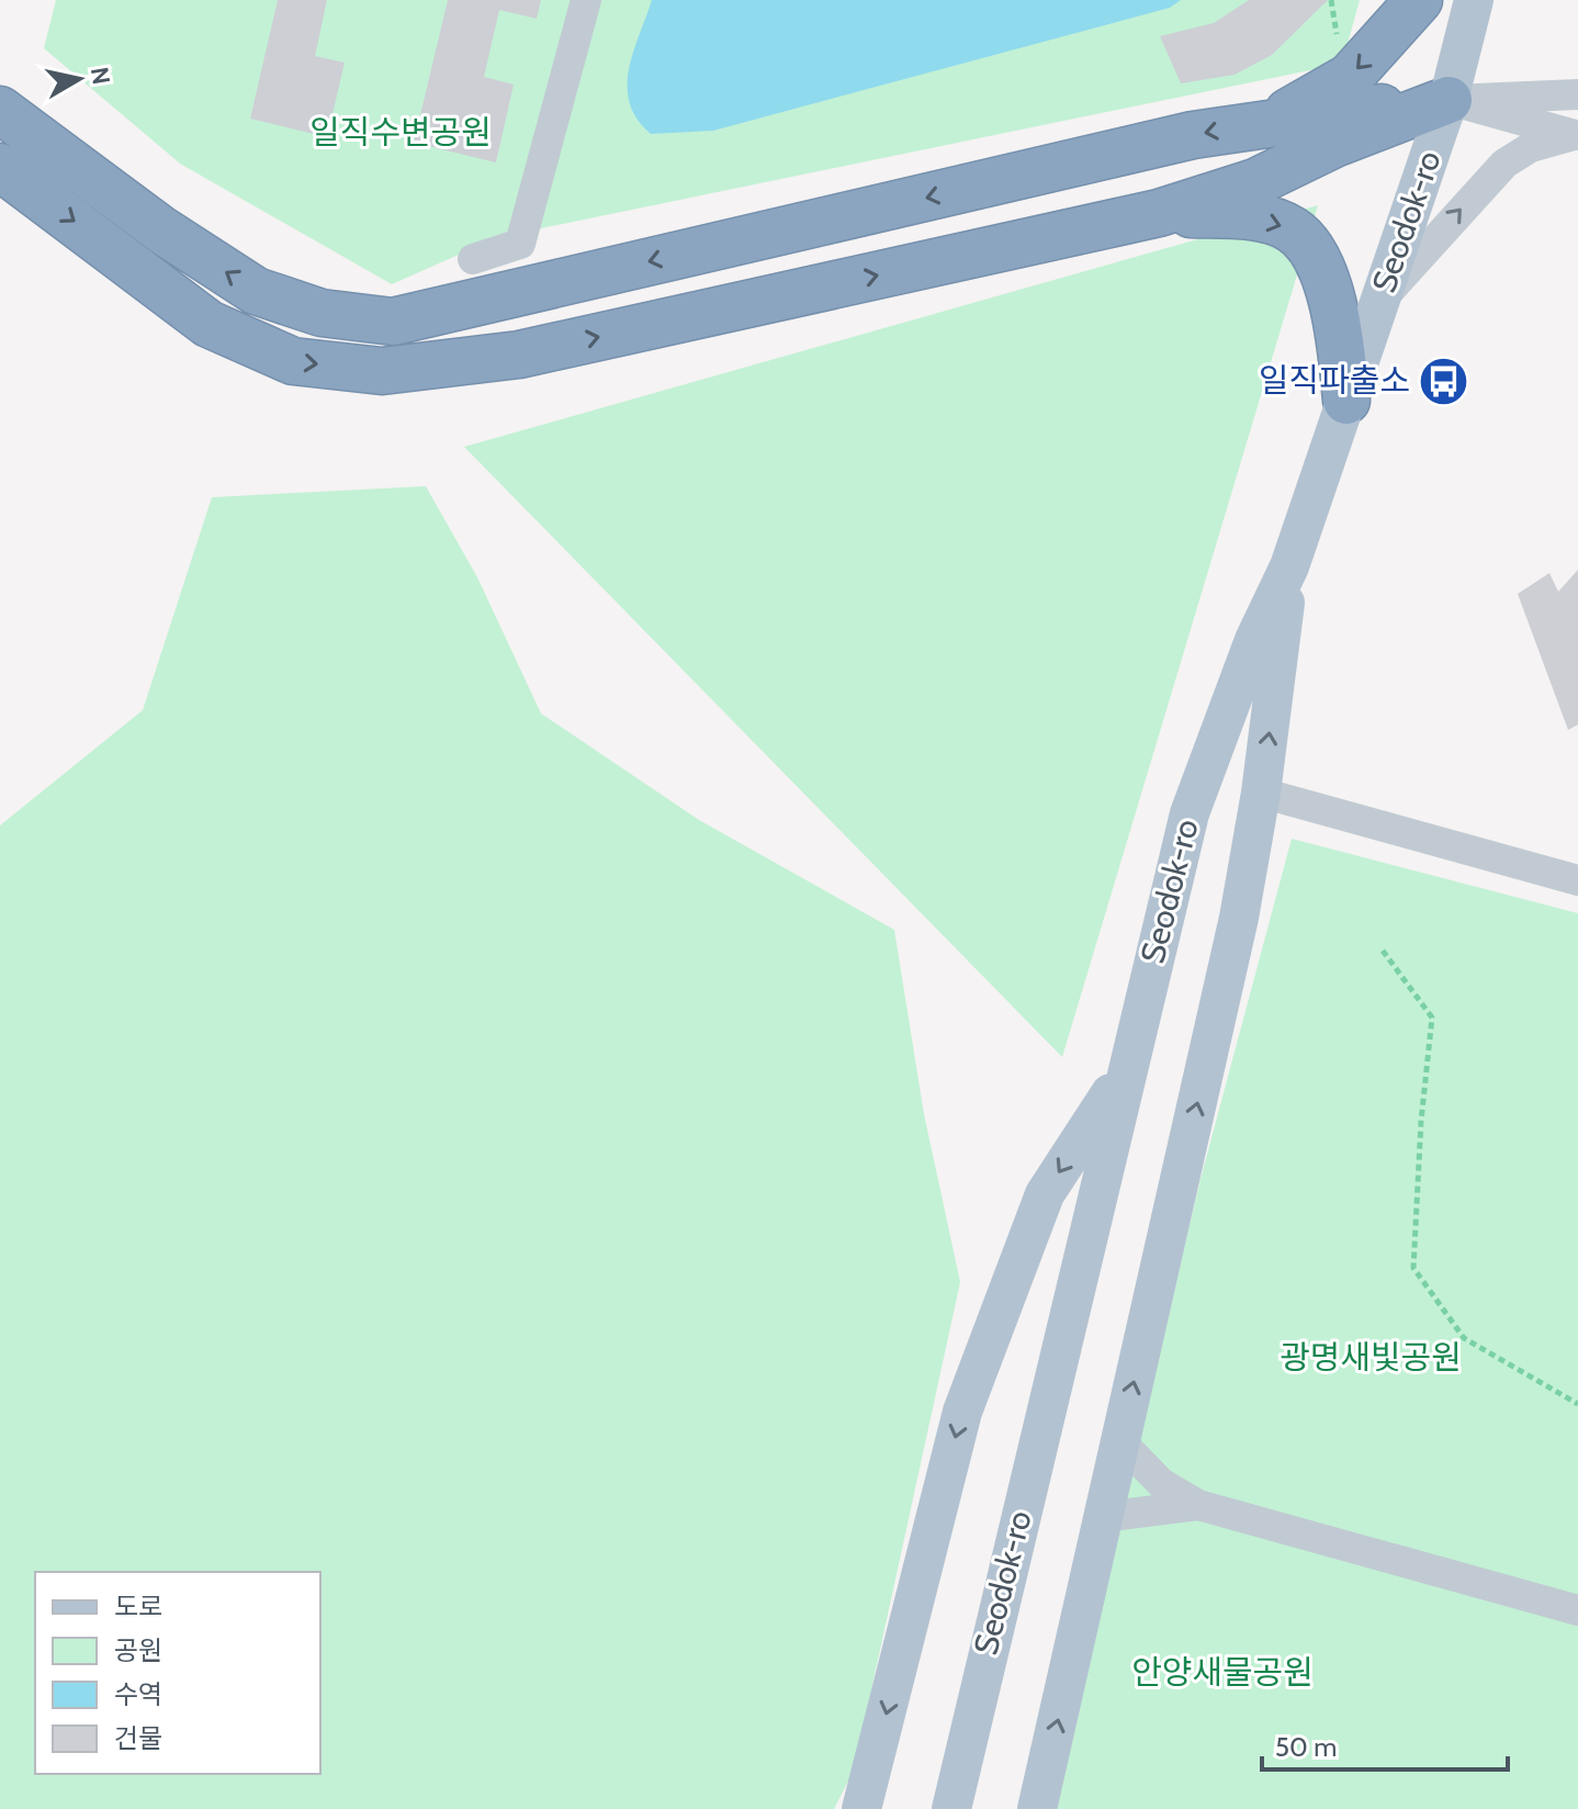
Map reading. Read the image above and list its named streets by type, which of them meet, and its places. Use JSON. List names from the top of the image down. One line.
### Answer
{"streets":{"main road":["Seodok-ro"]},"parks":["일직수변공원","광명새빛공원","안양새물공원"],"places":{"bus stop":["일직파출소"]},"legend":["도로","공원","수역","건물"],"scale_bar":"50 m","north":"right"}
